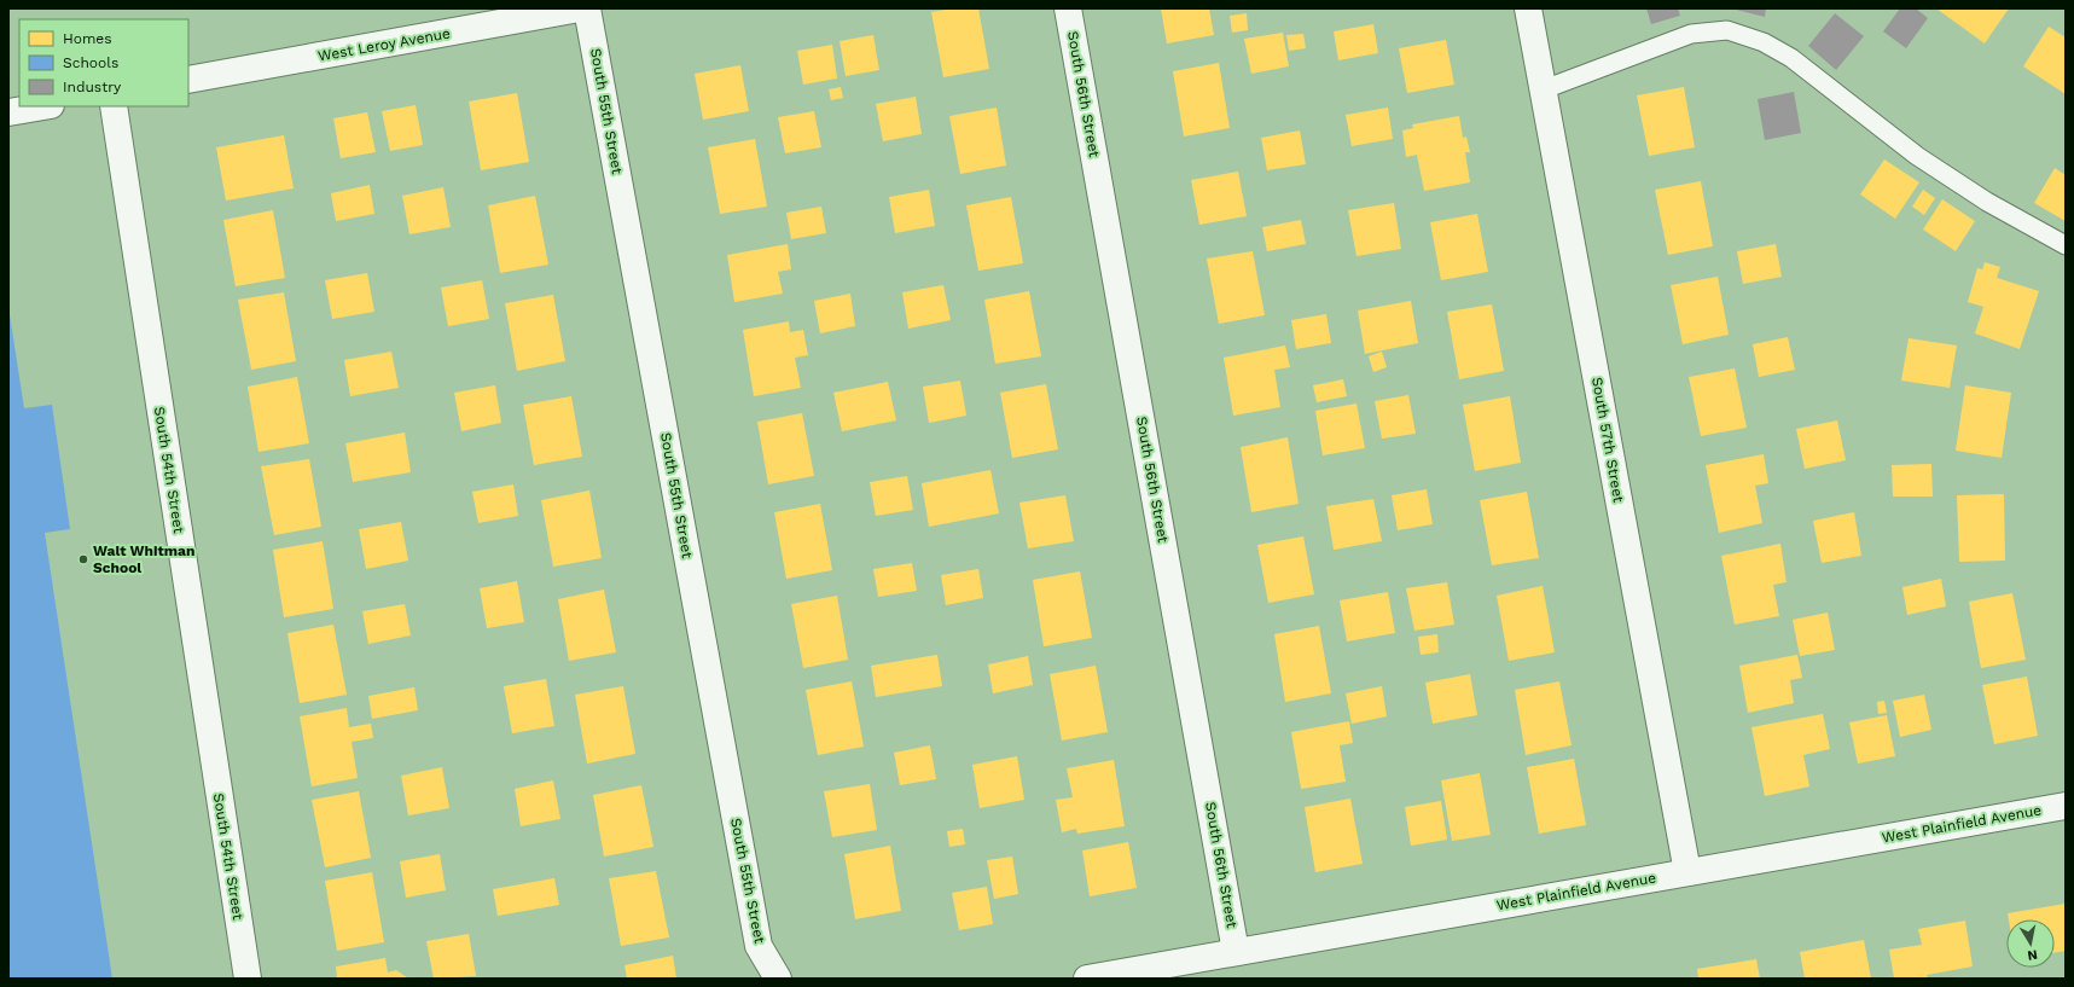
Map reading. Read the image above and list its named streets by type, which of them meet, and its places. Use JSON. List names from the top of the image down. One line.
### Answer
{"streets":{"street":["West Leroy Avenue","South 56th Street","South 55th Street","South 57th Street","South 54th Street","West Plainfield Avenue"]},"crossings":[["South 56th Street","West Plainfield Avenue"],["South 57th Street","West Plainfield Avenue"]],"places":["Walt Whitman School"],"legend":["Homes","Schools","Industry"],"north":"bottom"}
